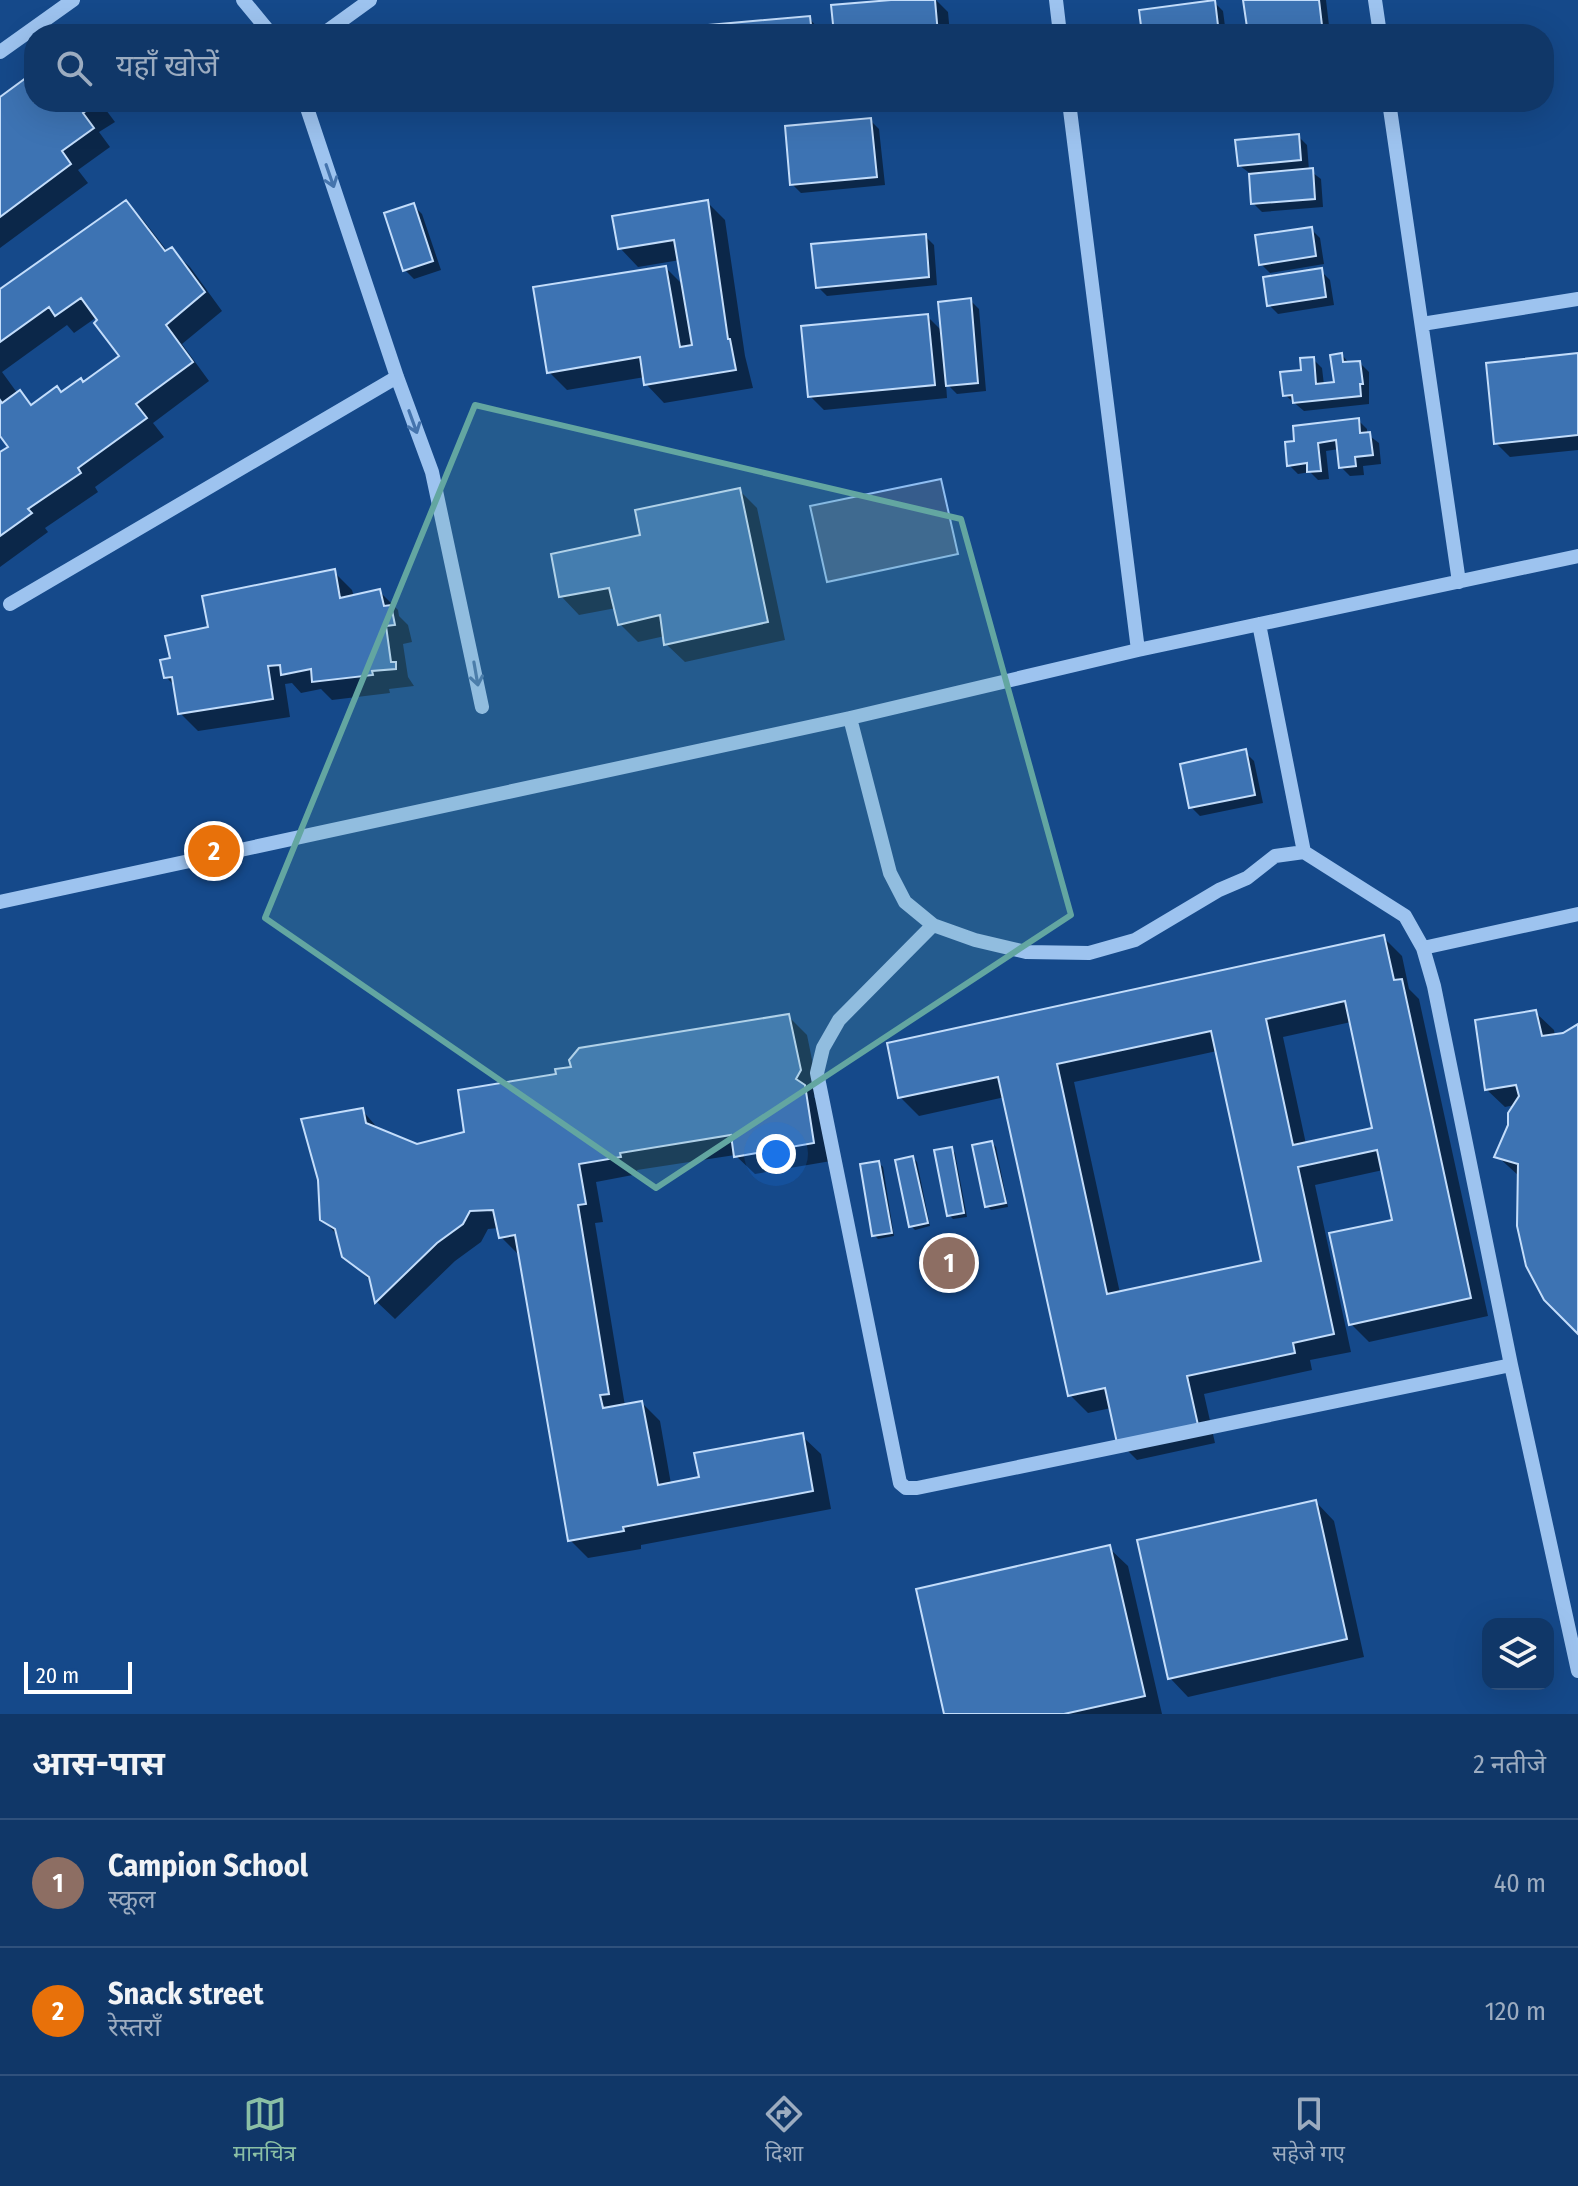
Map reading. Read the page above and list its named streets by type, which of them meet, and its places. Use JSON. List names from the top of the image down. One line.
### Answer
{"scale_bar":"20 m","page":{"search":"यहाँ खोजें","pins":["2","1"],"scale":"20 m","heading":["आस-पास","2 नतीजे"],"list":[{"mark":"1","name":"Campion School","note":"स्कूल","value":"40 m"},{"mark":"2","name":"Snack street","note":"रेस्तराँ","value":"120 m"}],"nav":["मानचित्र","दिशा","सहेजे गए"]}}
